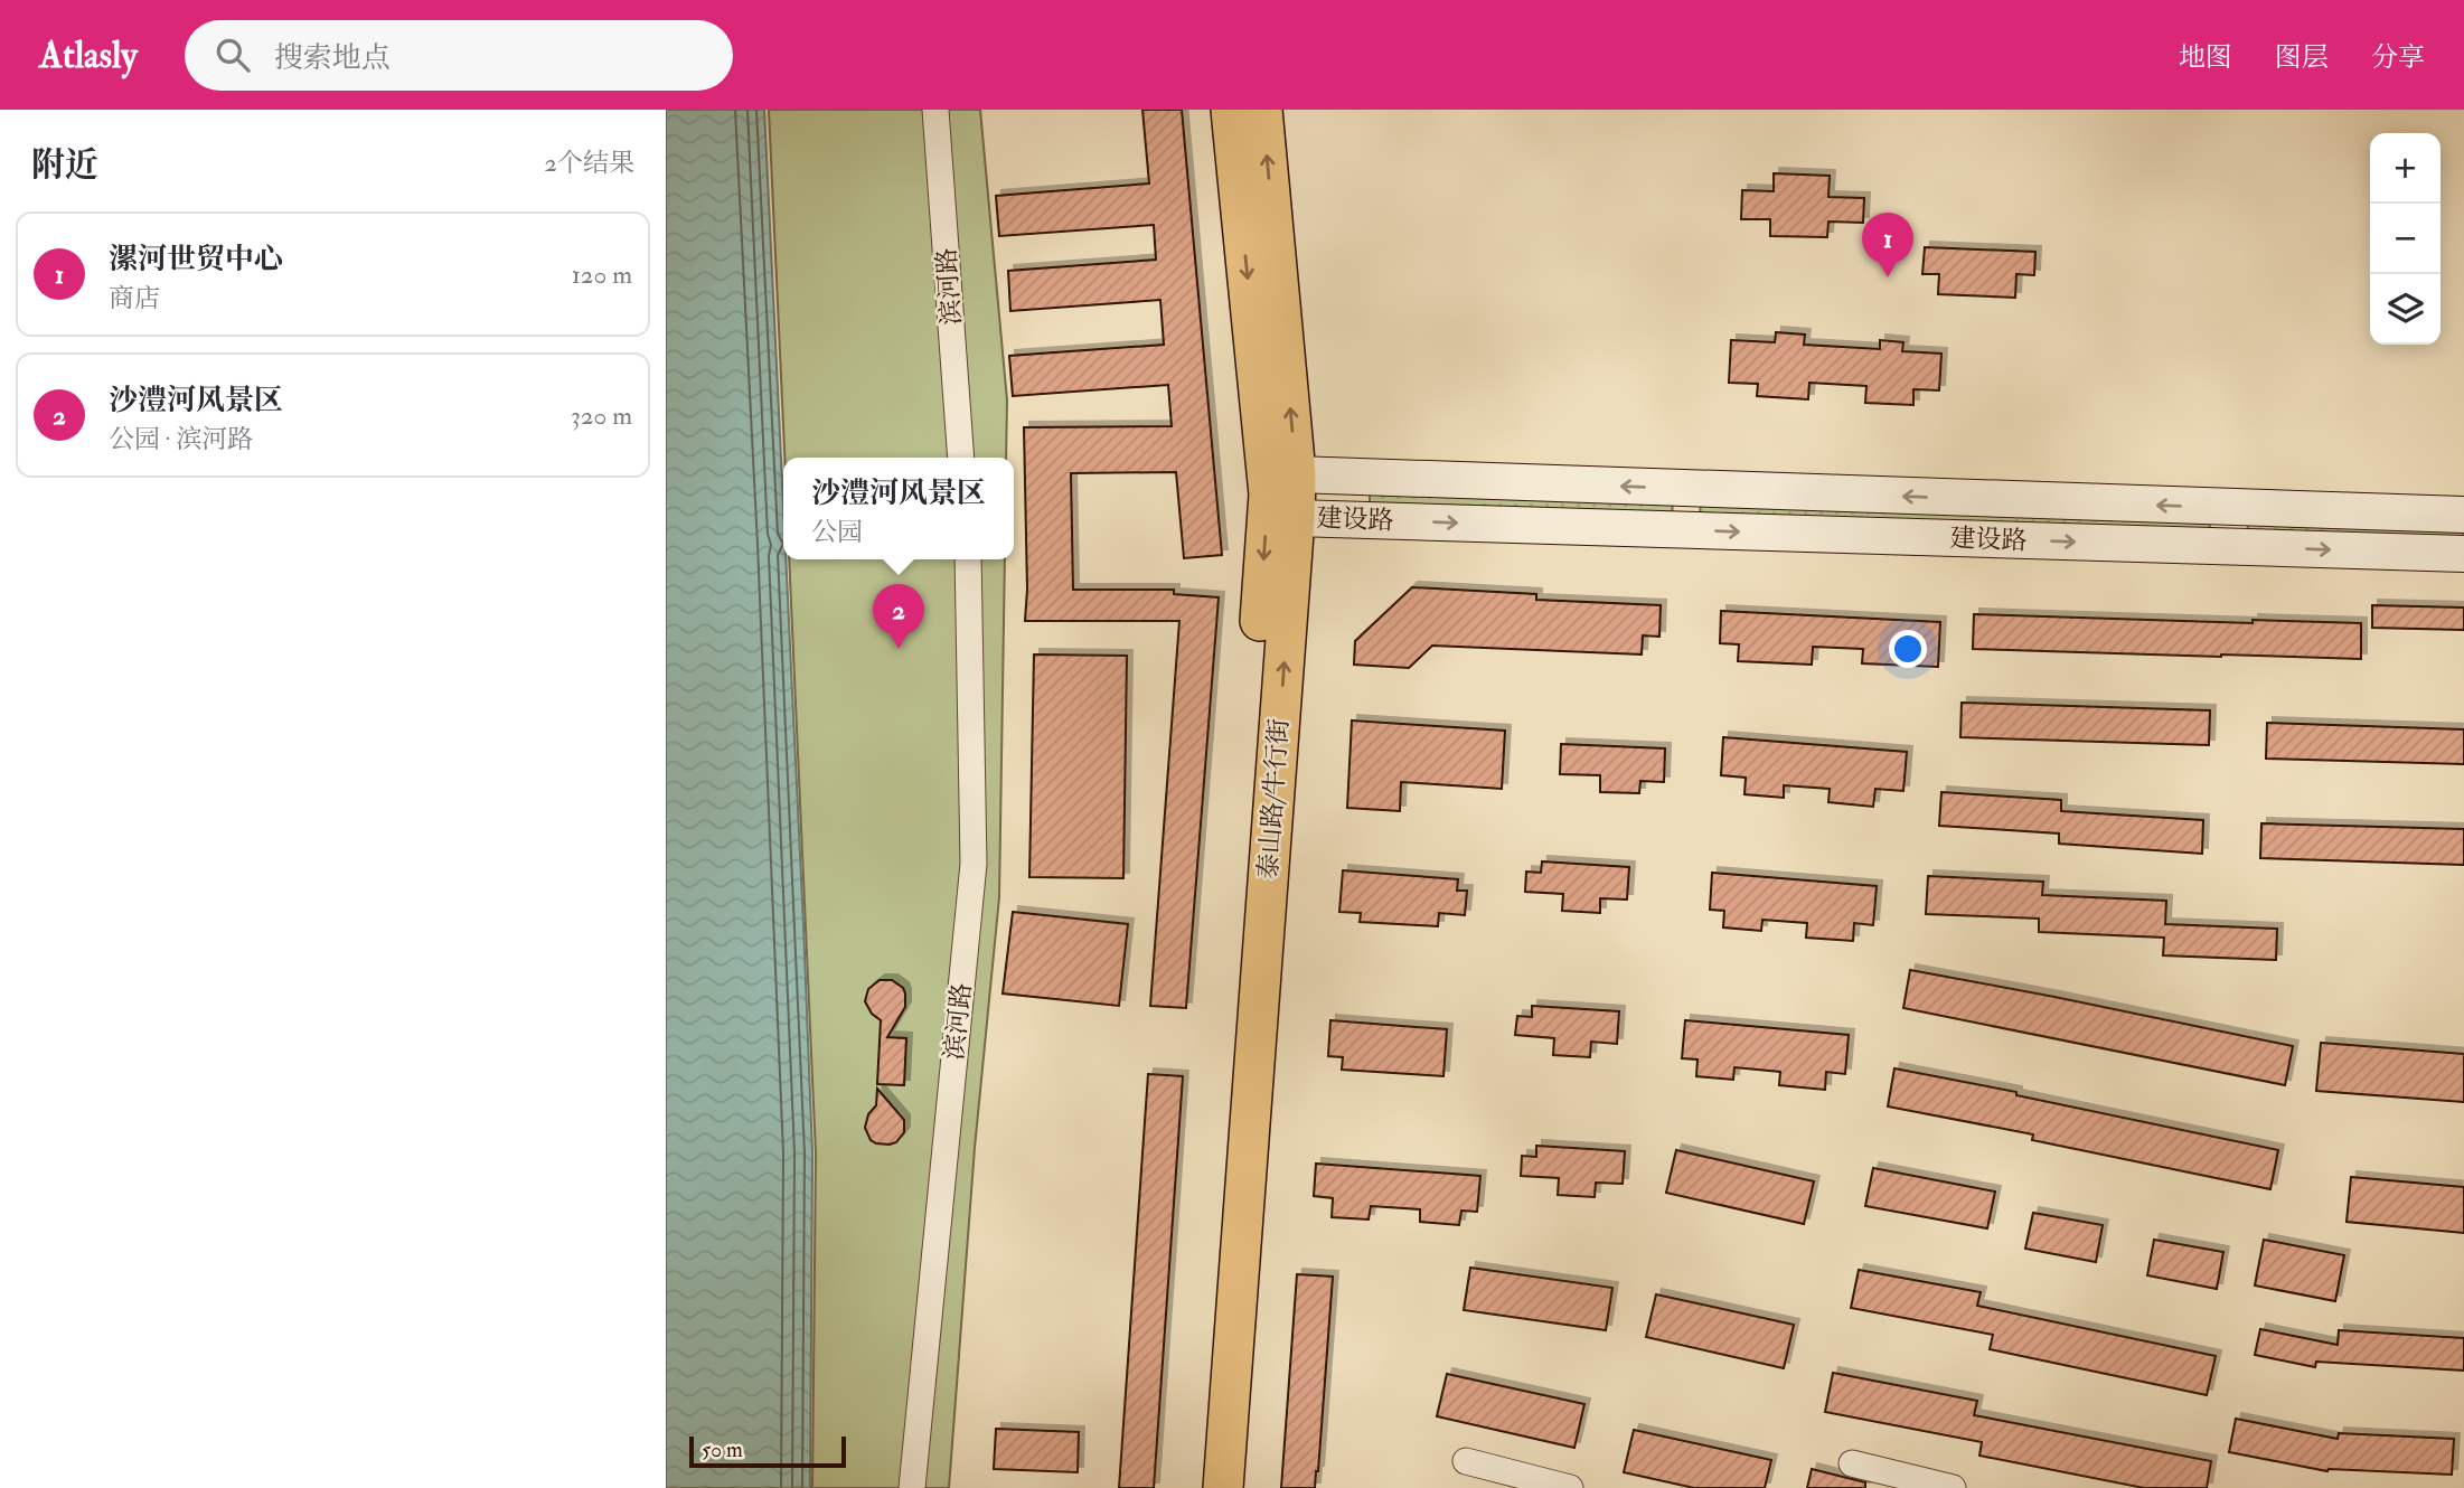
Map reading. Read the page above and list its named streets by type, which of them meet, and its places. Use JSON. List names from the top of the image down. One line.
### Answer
{"streets":{"main road":["泰山路/牛行街"],"street":["滨河路","建设路"]},"crossings":[["建设路","泰山路/牛行街"]],"scale_bar":"50 m","page":{"header":"Atlasly","search":"搜索地点","nav":["地图","图层","分享"],"heading":["附近","2个结果"],"map_buttons":["+","−"],"list":[{"mark":"1","name":"漯河世贸中心","note":"商店","value":"120 m"},{"mark":"2","name":"沙澧河风景区","note":"公园 · 滨河路","value":"320 m"}],"pins":["1","2"],"popup":["沙澧河风景区","公园"],"scale":"50 m"}}
